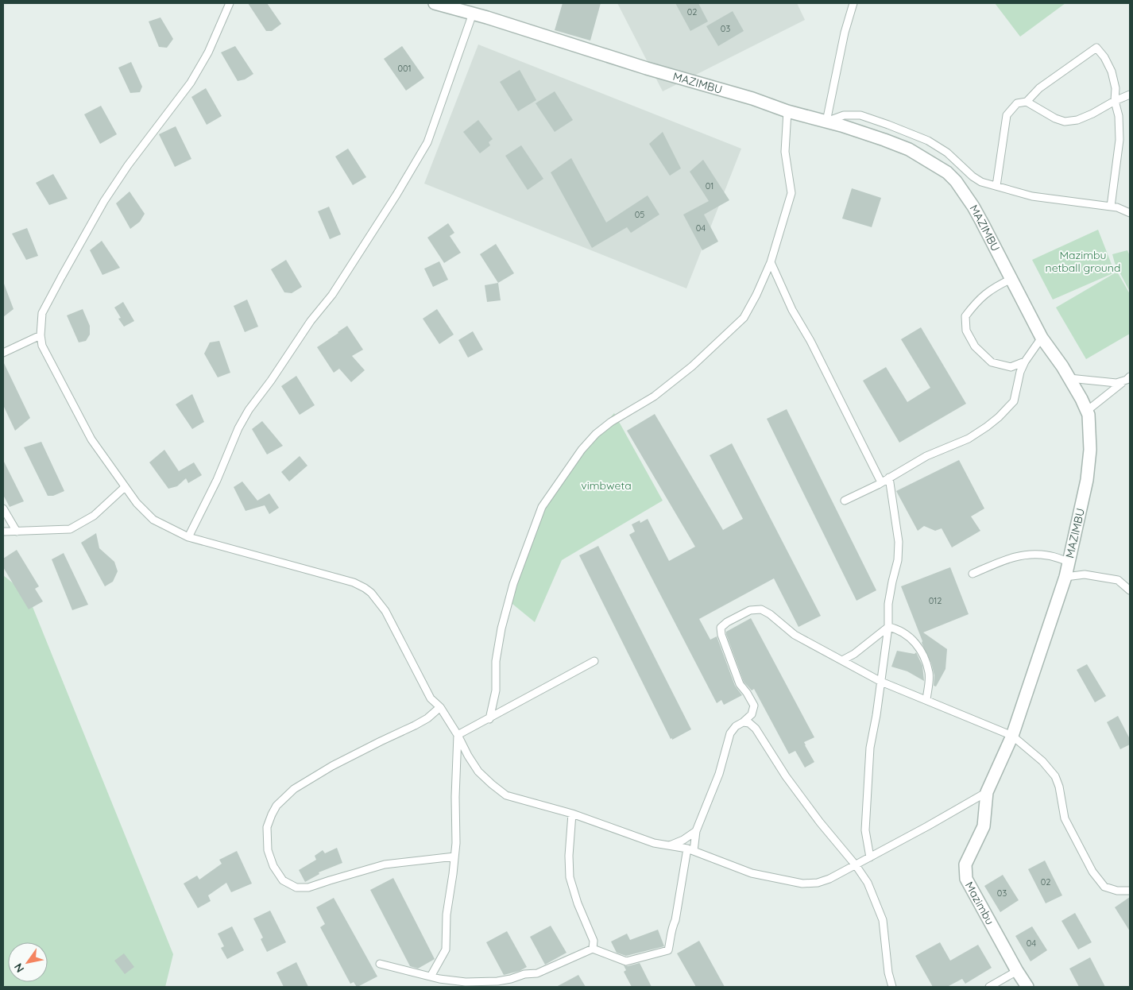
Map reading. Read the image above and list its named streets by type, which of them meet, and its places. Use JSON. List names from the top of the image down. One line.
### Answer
{"streets":{"street":["MAZIMBU","Mazimbu"]},"crossings":[["MAZIMBU","Mazimbu"]],"parks":["Mazimbu netball ground","vimbweta"],"house_numbers":["02","03","001","01","05","04","012","02","03","04"],"north":"bottom left"}
